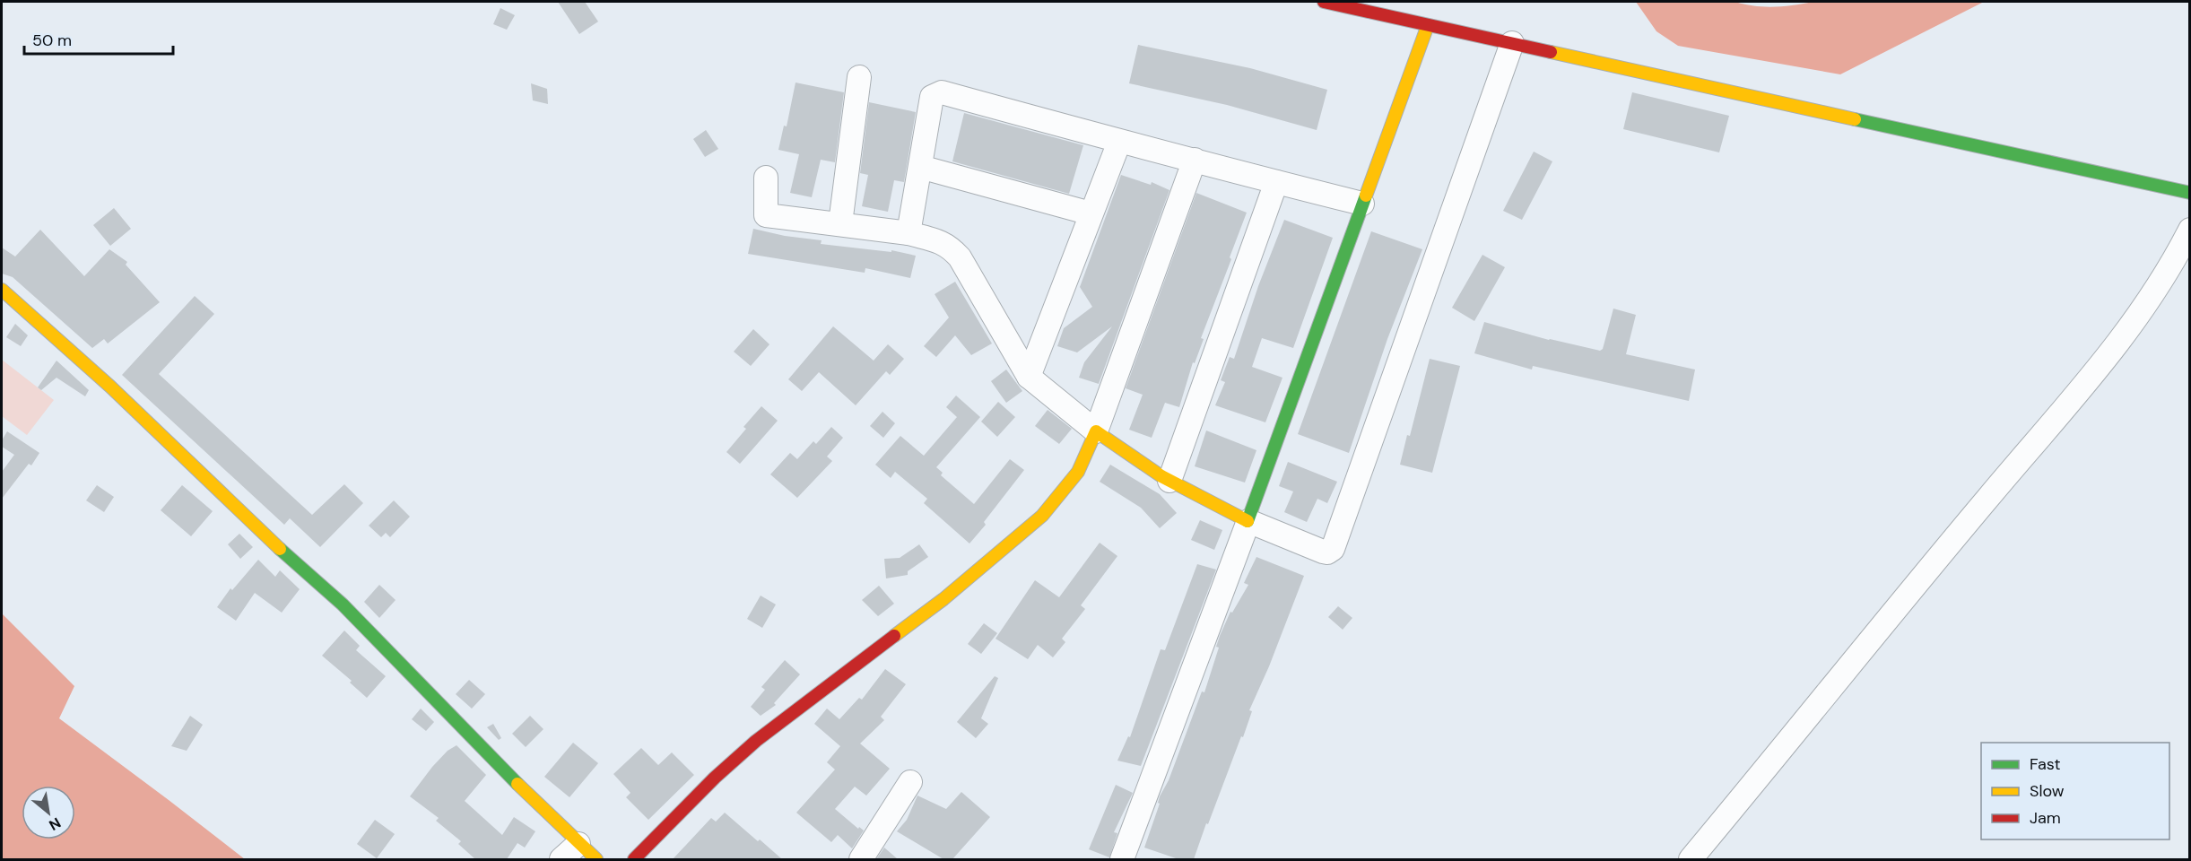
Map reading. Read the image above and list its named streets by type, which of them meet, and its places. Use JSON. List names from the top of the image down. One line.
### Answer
{"legend":["Fast","Slow","Jam"],"scale_bar":"50 m","north":"bottom right"}
